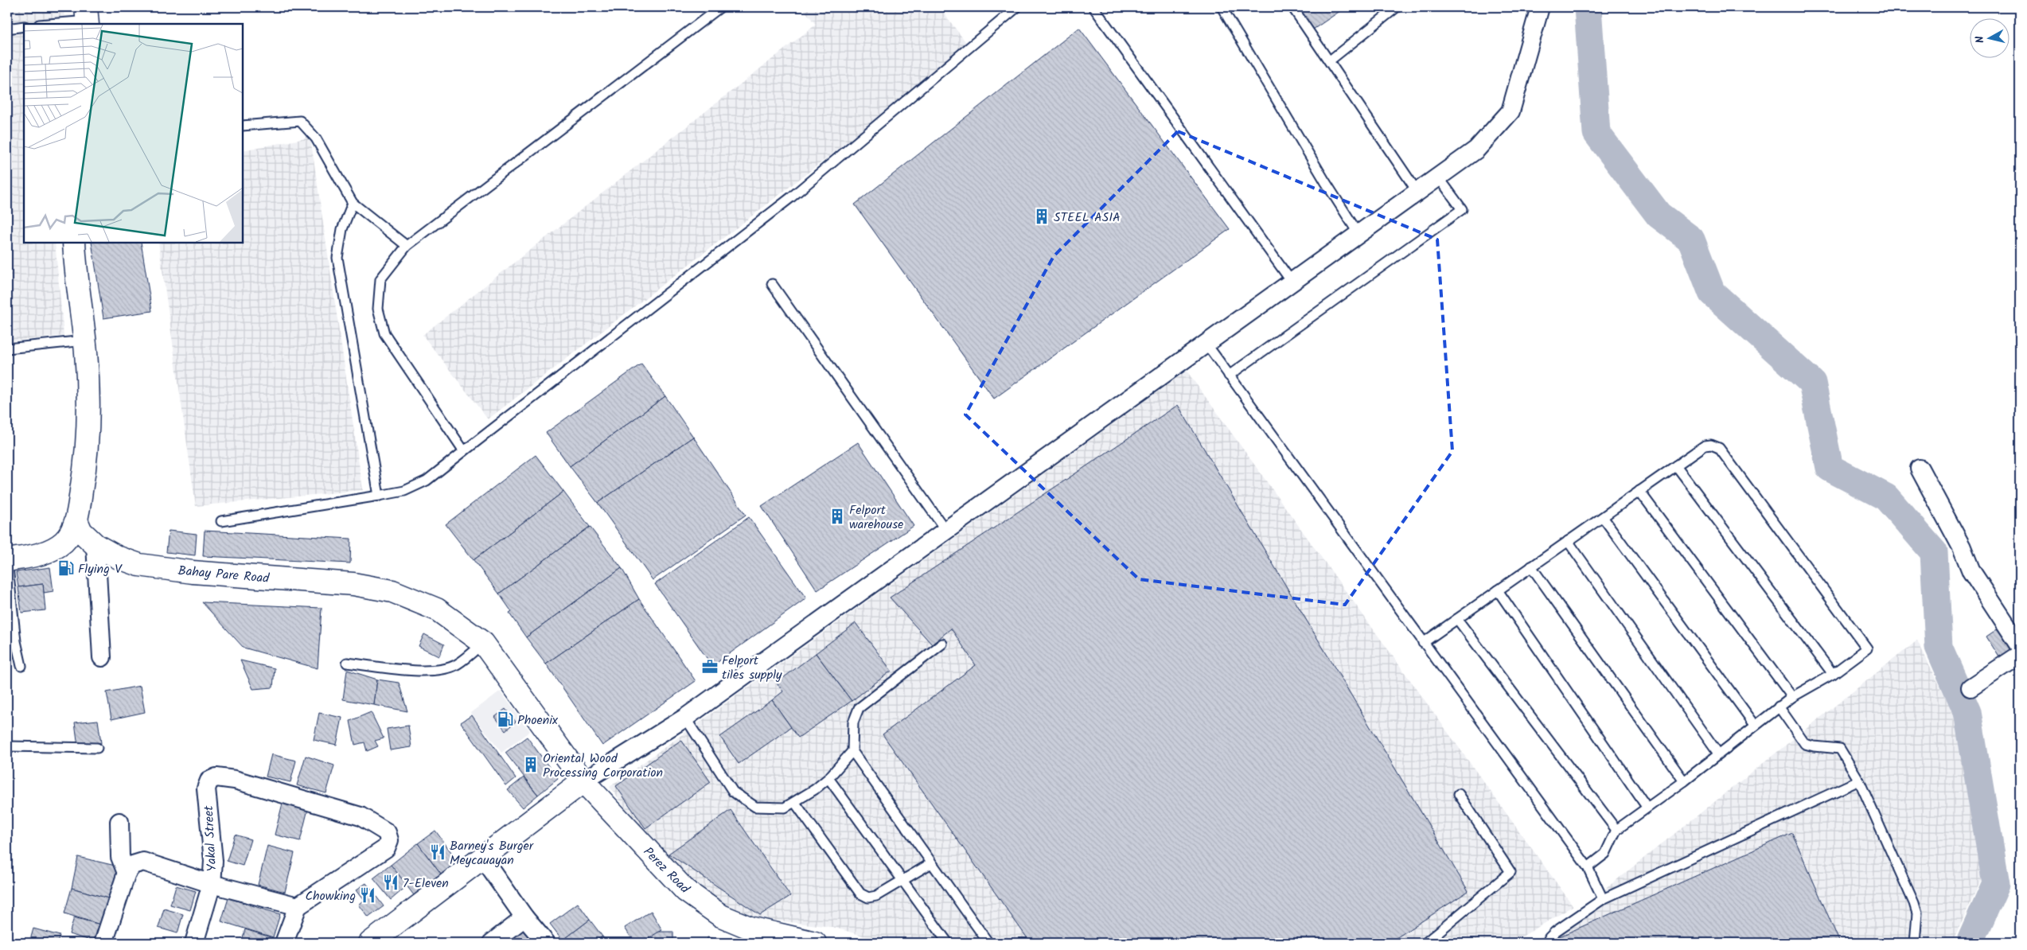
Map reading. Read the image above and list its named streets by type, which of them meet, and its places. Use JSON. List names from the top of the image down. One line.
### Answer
{"streets":{"street":["Bahay Pare Road","Yakal Street","Perez Road"]},"crossings":[["Bahay Pare Road","Perez Road"]],"places":{"building":["STEEL ASIA","Felport warehouse","Oriental Wood Processing Corporation"],"fuel station":["Flying V","Phoenix"],"office":["Felport tiles supply"],"restaurant":["Barney's Burger Meycauayan","7-Eleven","Chowking"]},"north":"left"}
